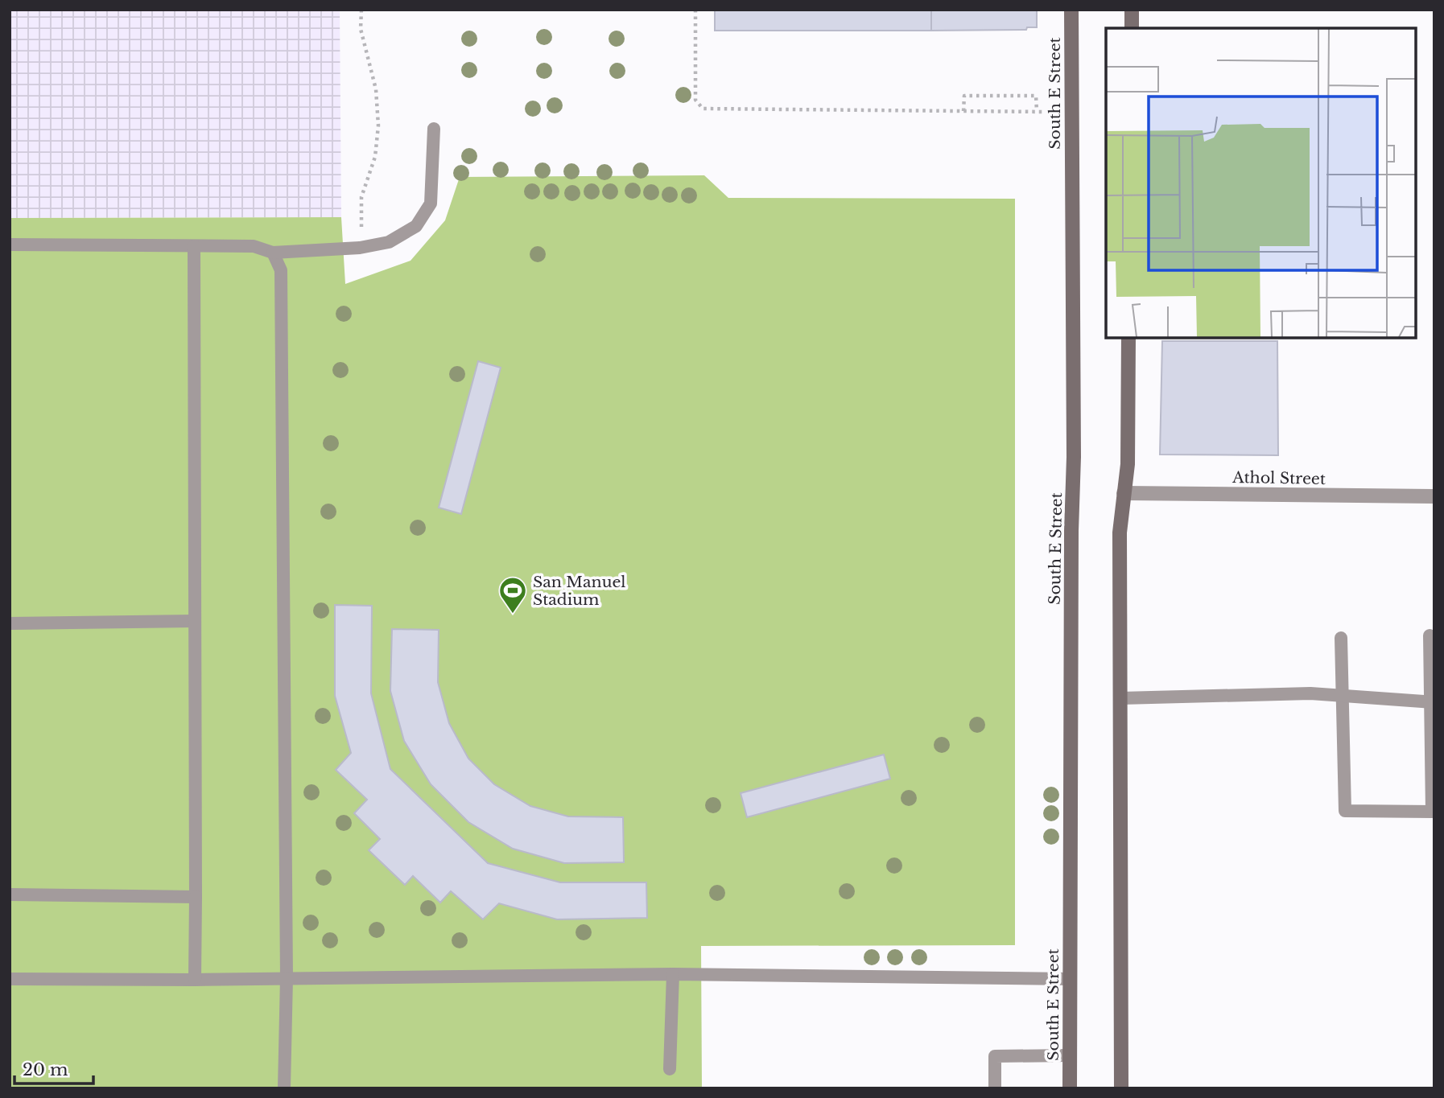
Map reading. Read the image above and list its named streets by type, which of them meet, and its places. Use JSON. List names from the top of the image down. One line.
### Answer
{"streets":{"main road":["South E Street"],"street":["Athol Street"]},"places":{"sports":["San Manuel Stadium"]},"scale_bar":"20 m"}
